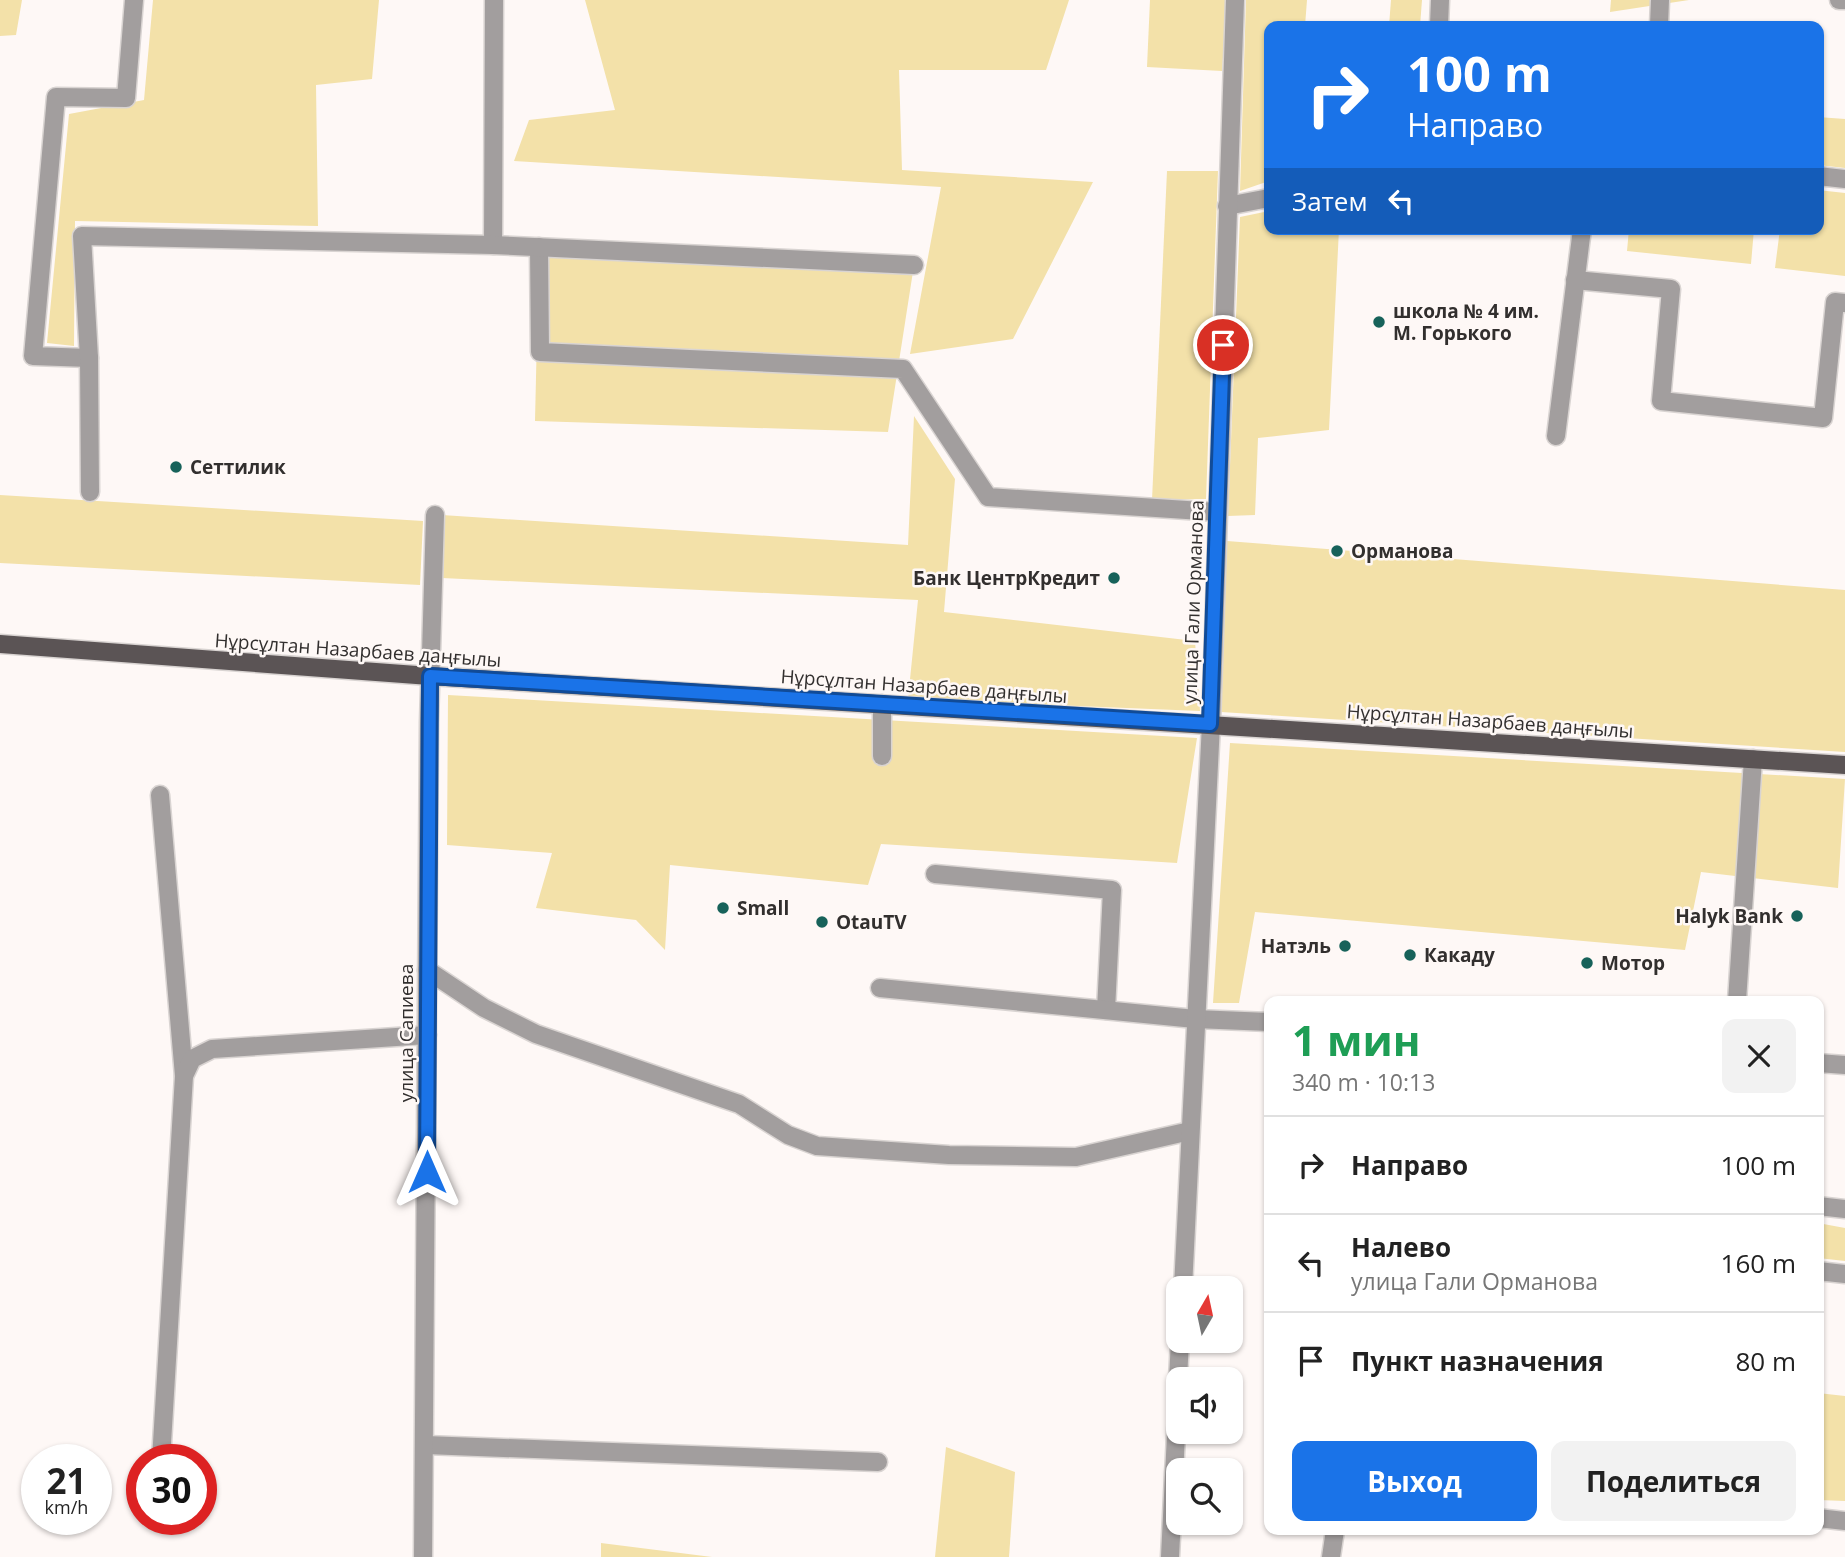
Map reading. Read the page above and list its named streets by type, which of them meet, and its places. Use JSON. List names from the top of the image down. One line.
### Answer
{"streets":{"main road":["Нұрсұлтан Назарбаев даңғылы"],"street":["улица Гали Орманова","улица Сапиева"]},"crossings":[["улица Гали Орманова","Нұрсұлтан Назарбаев даңғылы"],["Нұрсұлтан Назарбаев даңғылы","улица Сапиева"]],"places":["школа № 4 им. М. Горького","Сеттилик","Орманова","Банк ЦентрКредит","Small","Halyk Bank","OtauTV","Натэль","Какаду","Мотор"],"north":"top","page":{"turn":["100 m","Направо"],"then":"Затем","heading":["1 мин","340 m · 10:13"],"list":[{"name":"Направо","value":"100 m"},{"name":"Налево","note":"улица Гали Орманова","value":"160 m"},{"name":"Пункт назначения","value":"80 m"}],"buttons":["Выход","Поделиться"],"speed":"21 km/h","limit":"30"}}
